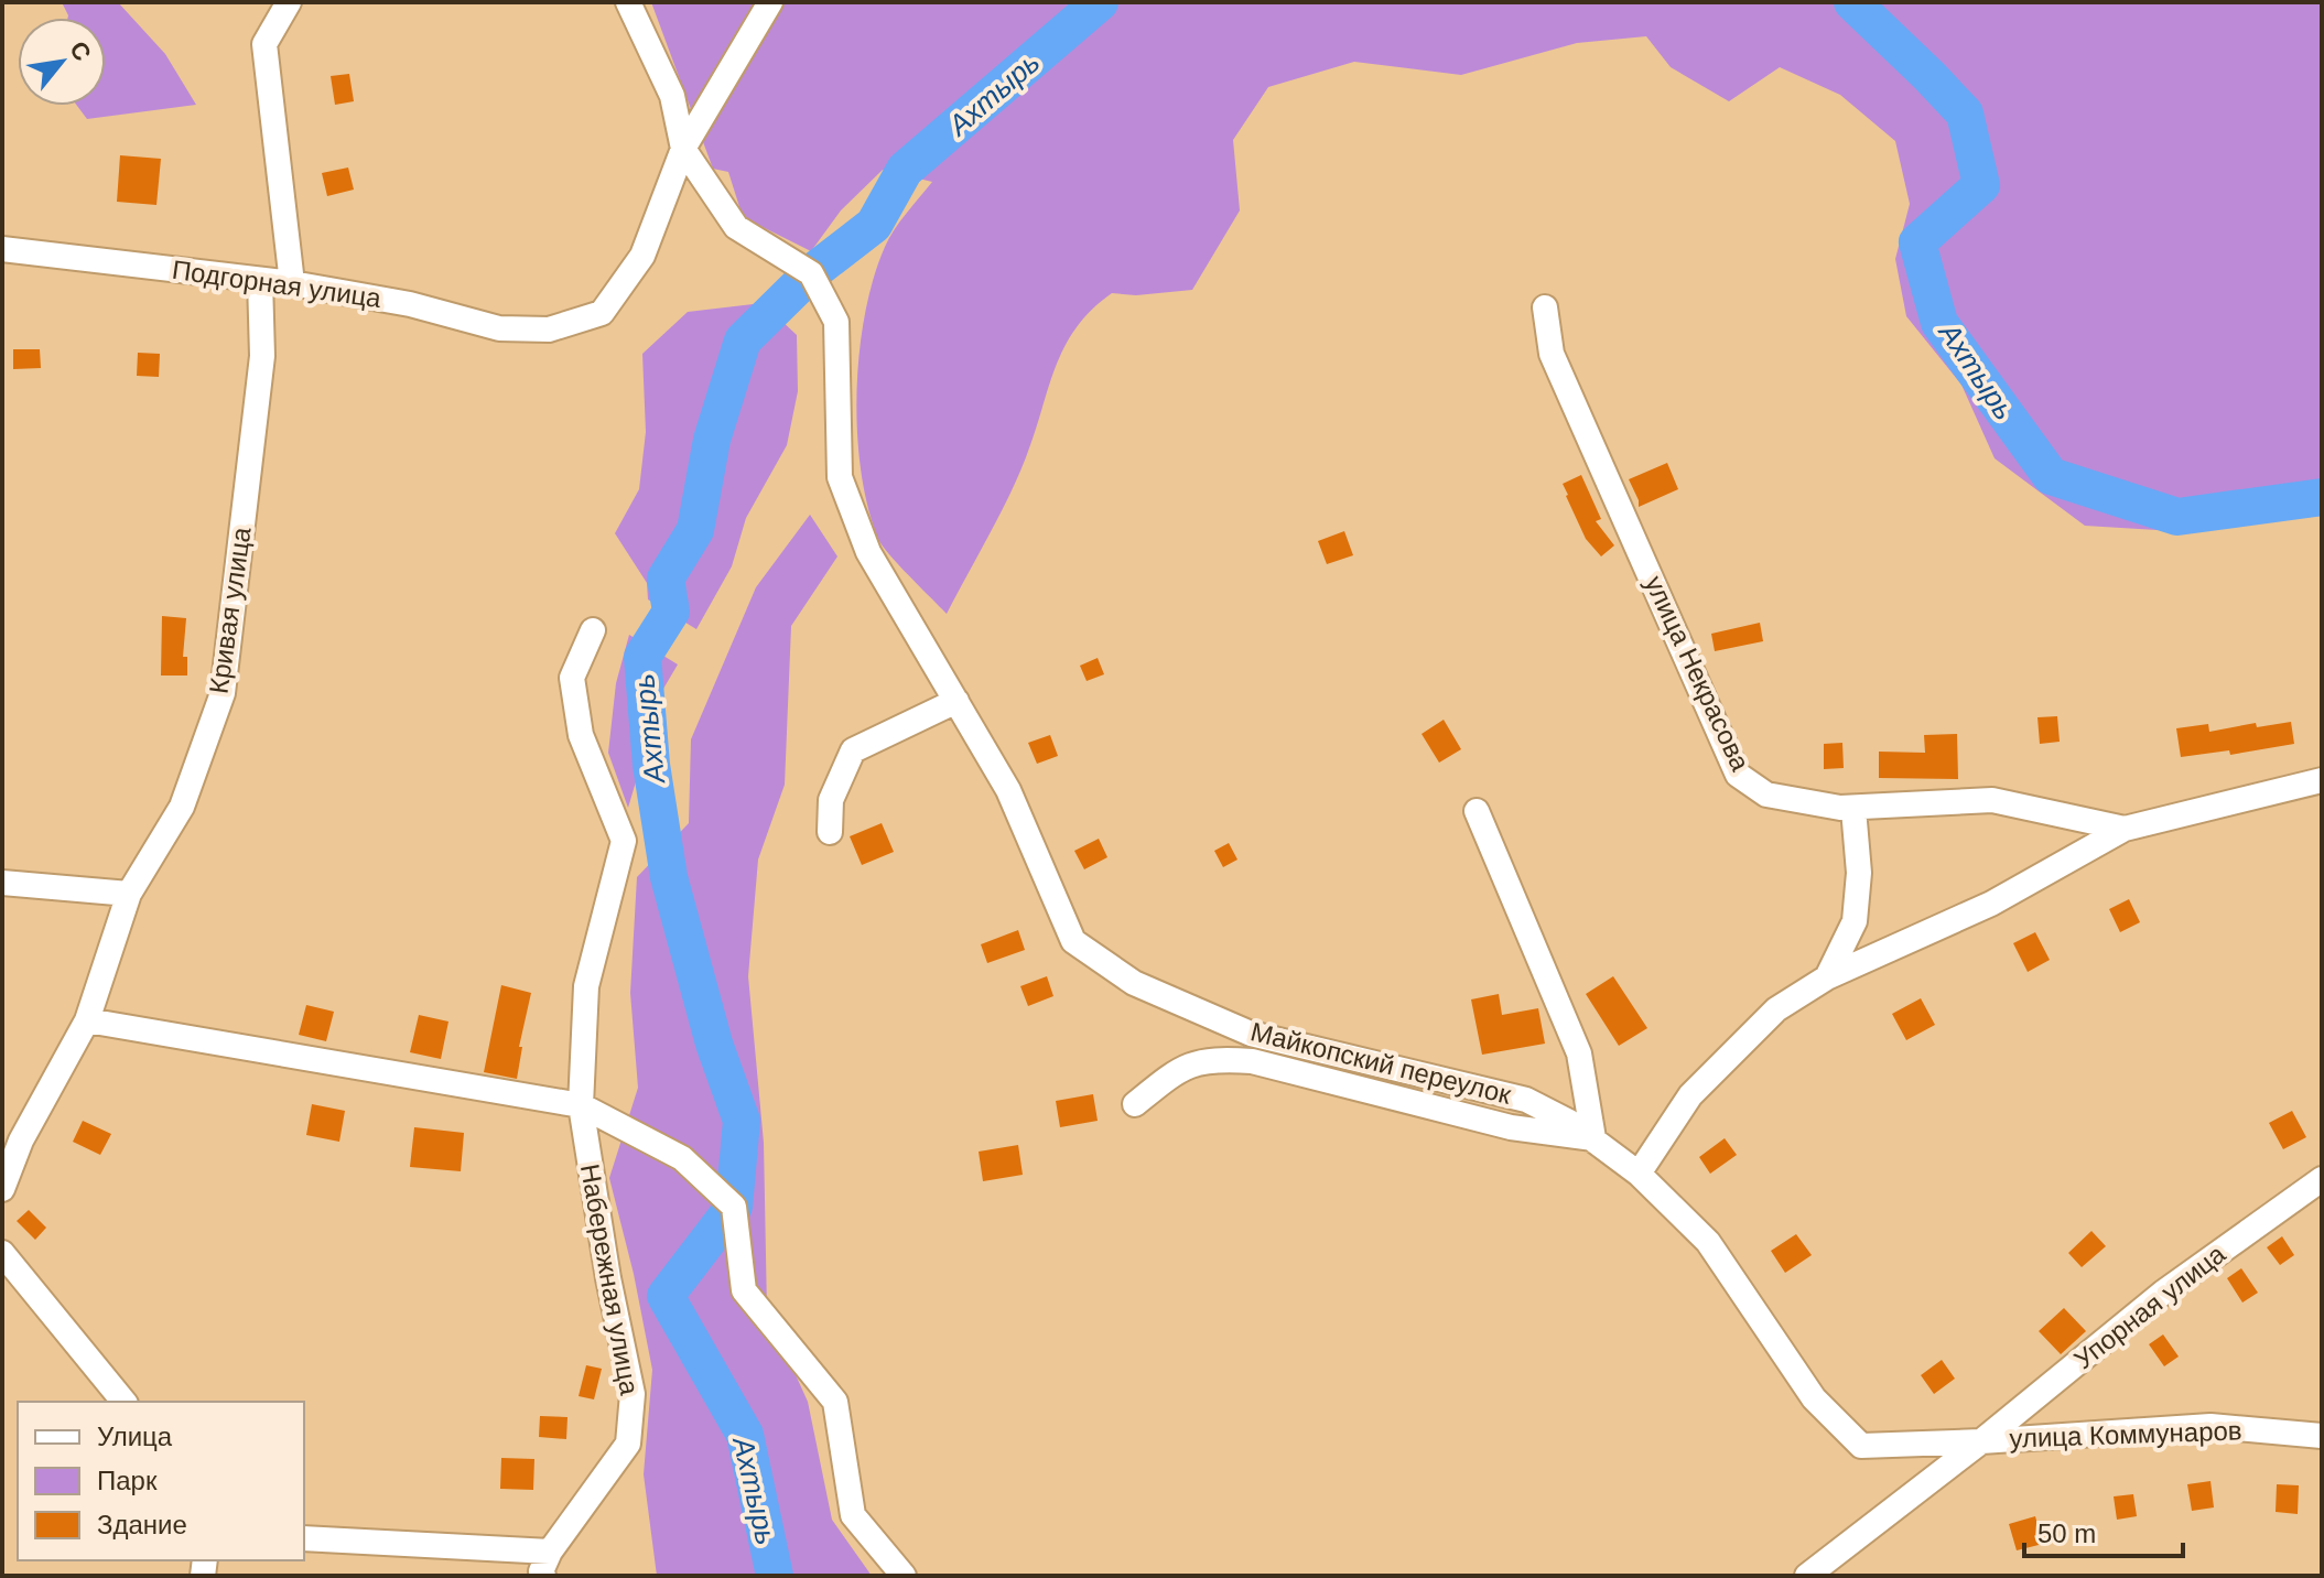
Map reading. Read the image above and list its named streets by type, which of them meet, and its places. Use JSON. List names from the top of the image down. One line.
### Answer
{"streets":{"street":["Подгорная улица","Кривая улица","улица Некрасова","Майкопский переулок","Набережная улица","Упорная улица","улица Коммунаров"]},"crossings":[["Подгорная улица","Кривая улица"],["Подгорная улица","Майкопский переулок"],["улица Некрасова","Майкопский переулок"],["улица Некрасова","улица Коммунаров"],["Майкопский переулок","улица Коммунаров"],["Упорная улица","улица Коммунаров"]],"water":["Ахтырь"],"legend":["Улица","Парк","Здание"],"scale_bar":"50 m","north":"top right"}
